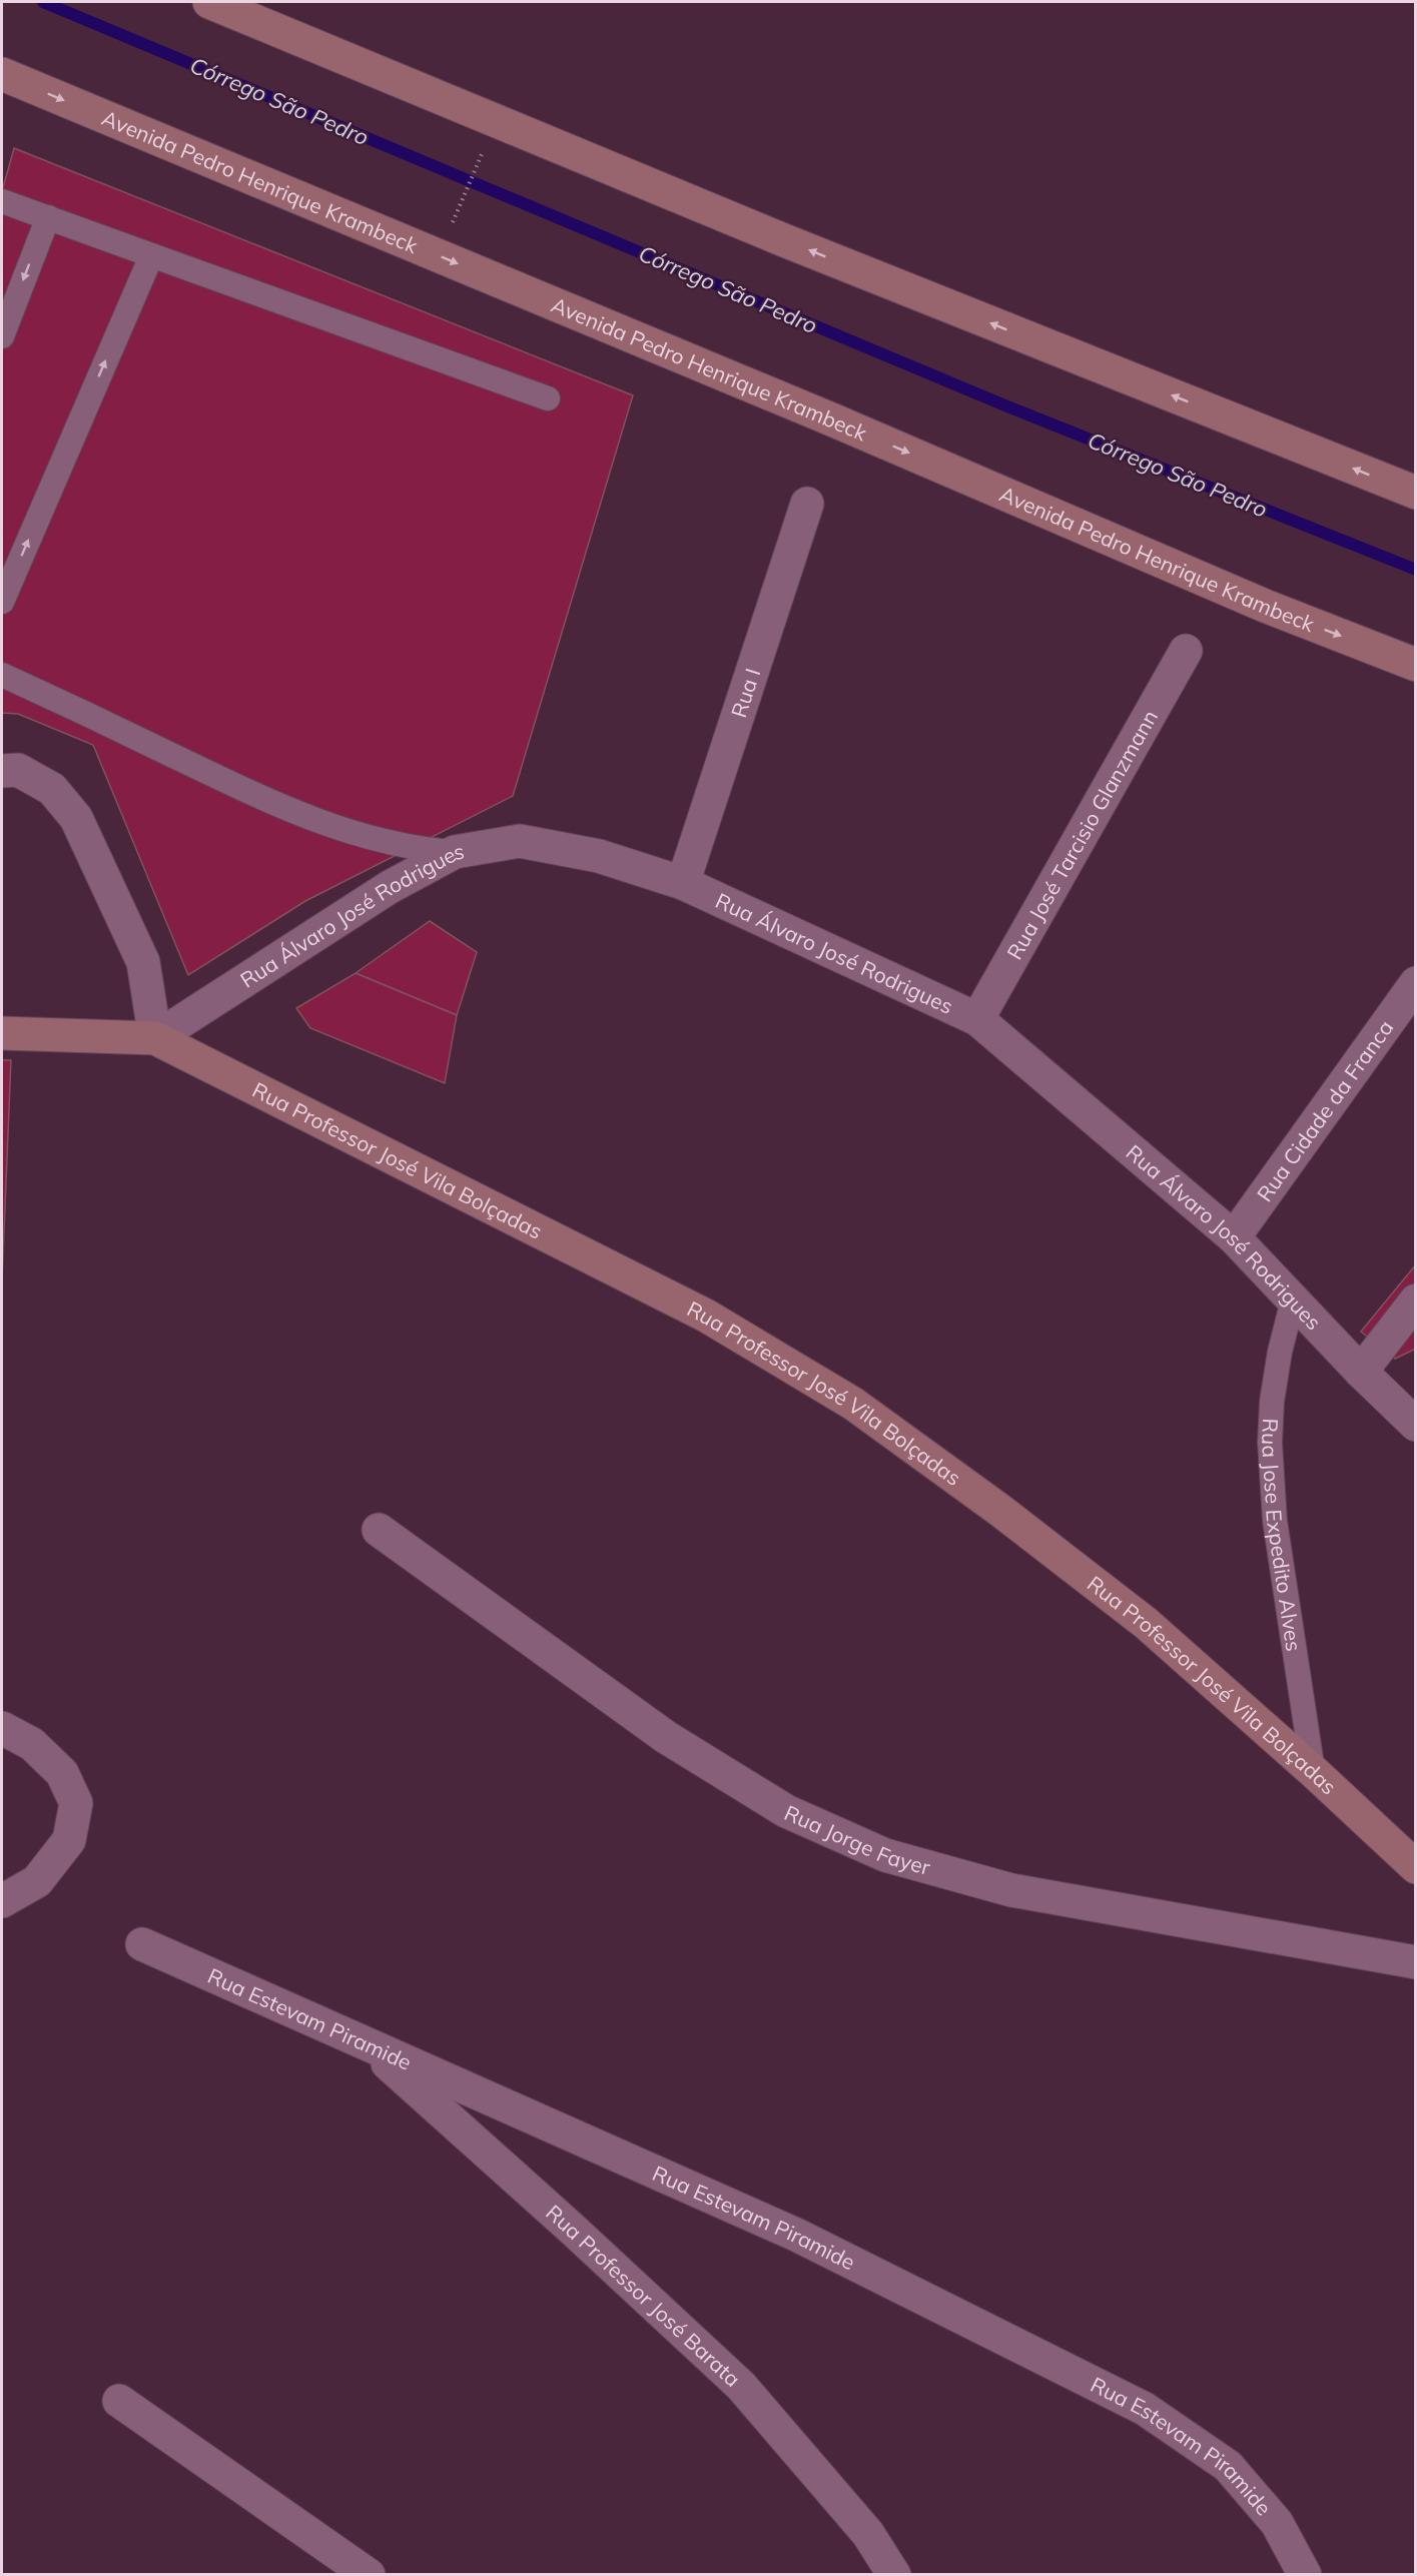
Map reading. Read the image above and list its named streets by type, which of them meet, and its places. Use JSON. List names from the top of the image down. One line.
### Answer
{"streets":{"main road":["Avenida Pedro Henrique Krambeck","Rua Professor José Vila Bolçadas"],"street":["Rua I","Rua José Tarcisio Glanzmann","Rua Álvaro José Rodrigues","Rua Cidade da Franca","Rua Jorge Fayer","Rua Estevam Piramide","Rua Professor José Barata"],"lane":["Rua Jose Expedito Alves"]},"crossings":[["Rua I","Rua Álvaro José Rodrigues"],["Rua José Tarcisio Glanzmann","Rua Álvaro José Rodrigues"],["Rua Álvaro José Rodrigues","Rua Cidade da Franca"],["Rua Álvaro José Rodrigues","Rua Professor José Vila Bolçadas"],["Rua Álvaro José Rodrigues","Rua Jose Expedito Alves"],["Rua Professor José Vila Bolçadas","Rua Jose Expedito Alves"],["Rua Estevam Piramide","Rua Professor José Barata"]],"water":["Córrego São Pedro"]}
